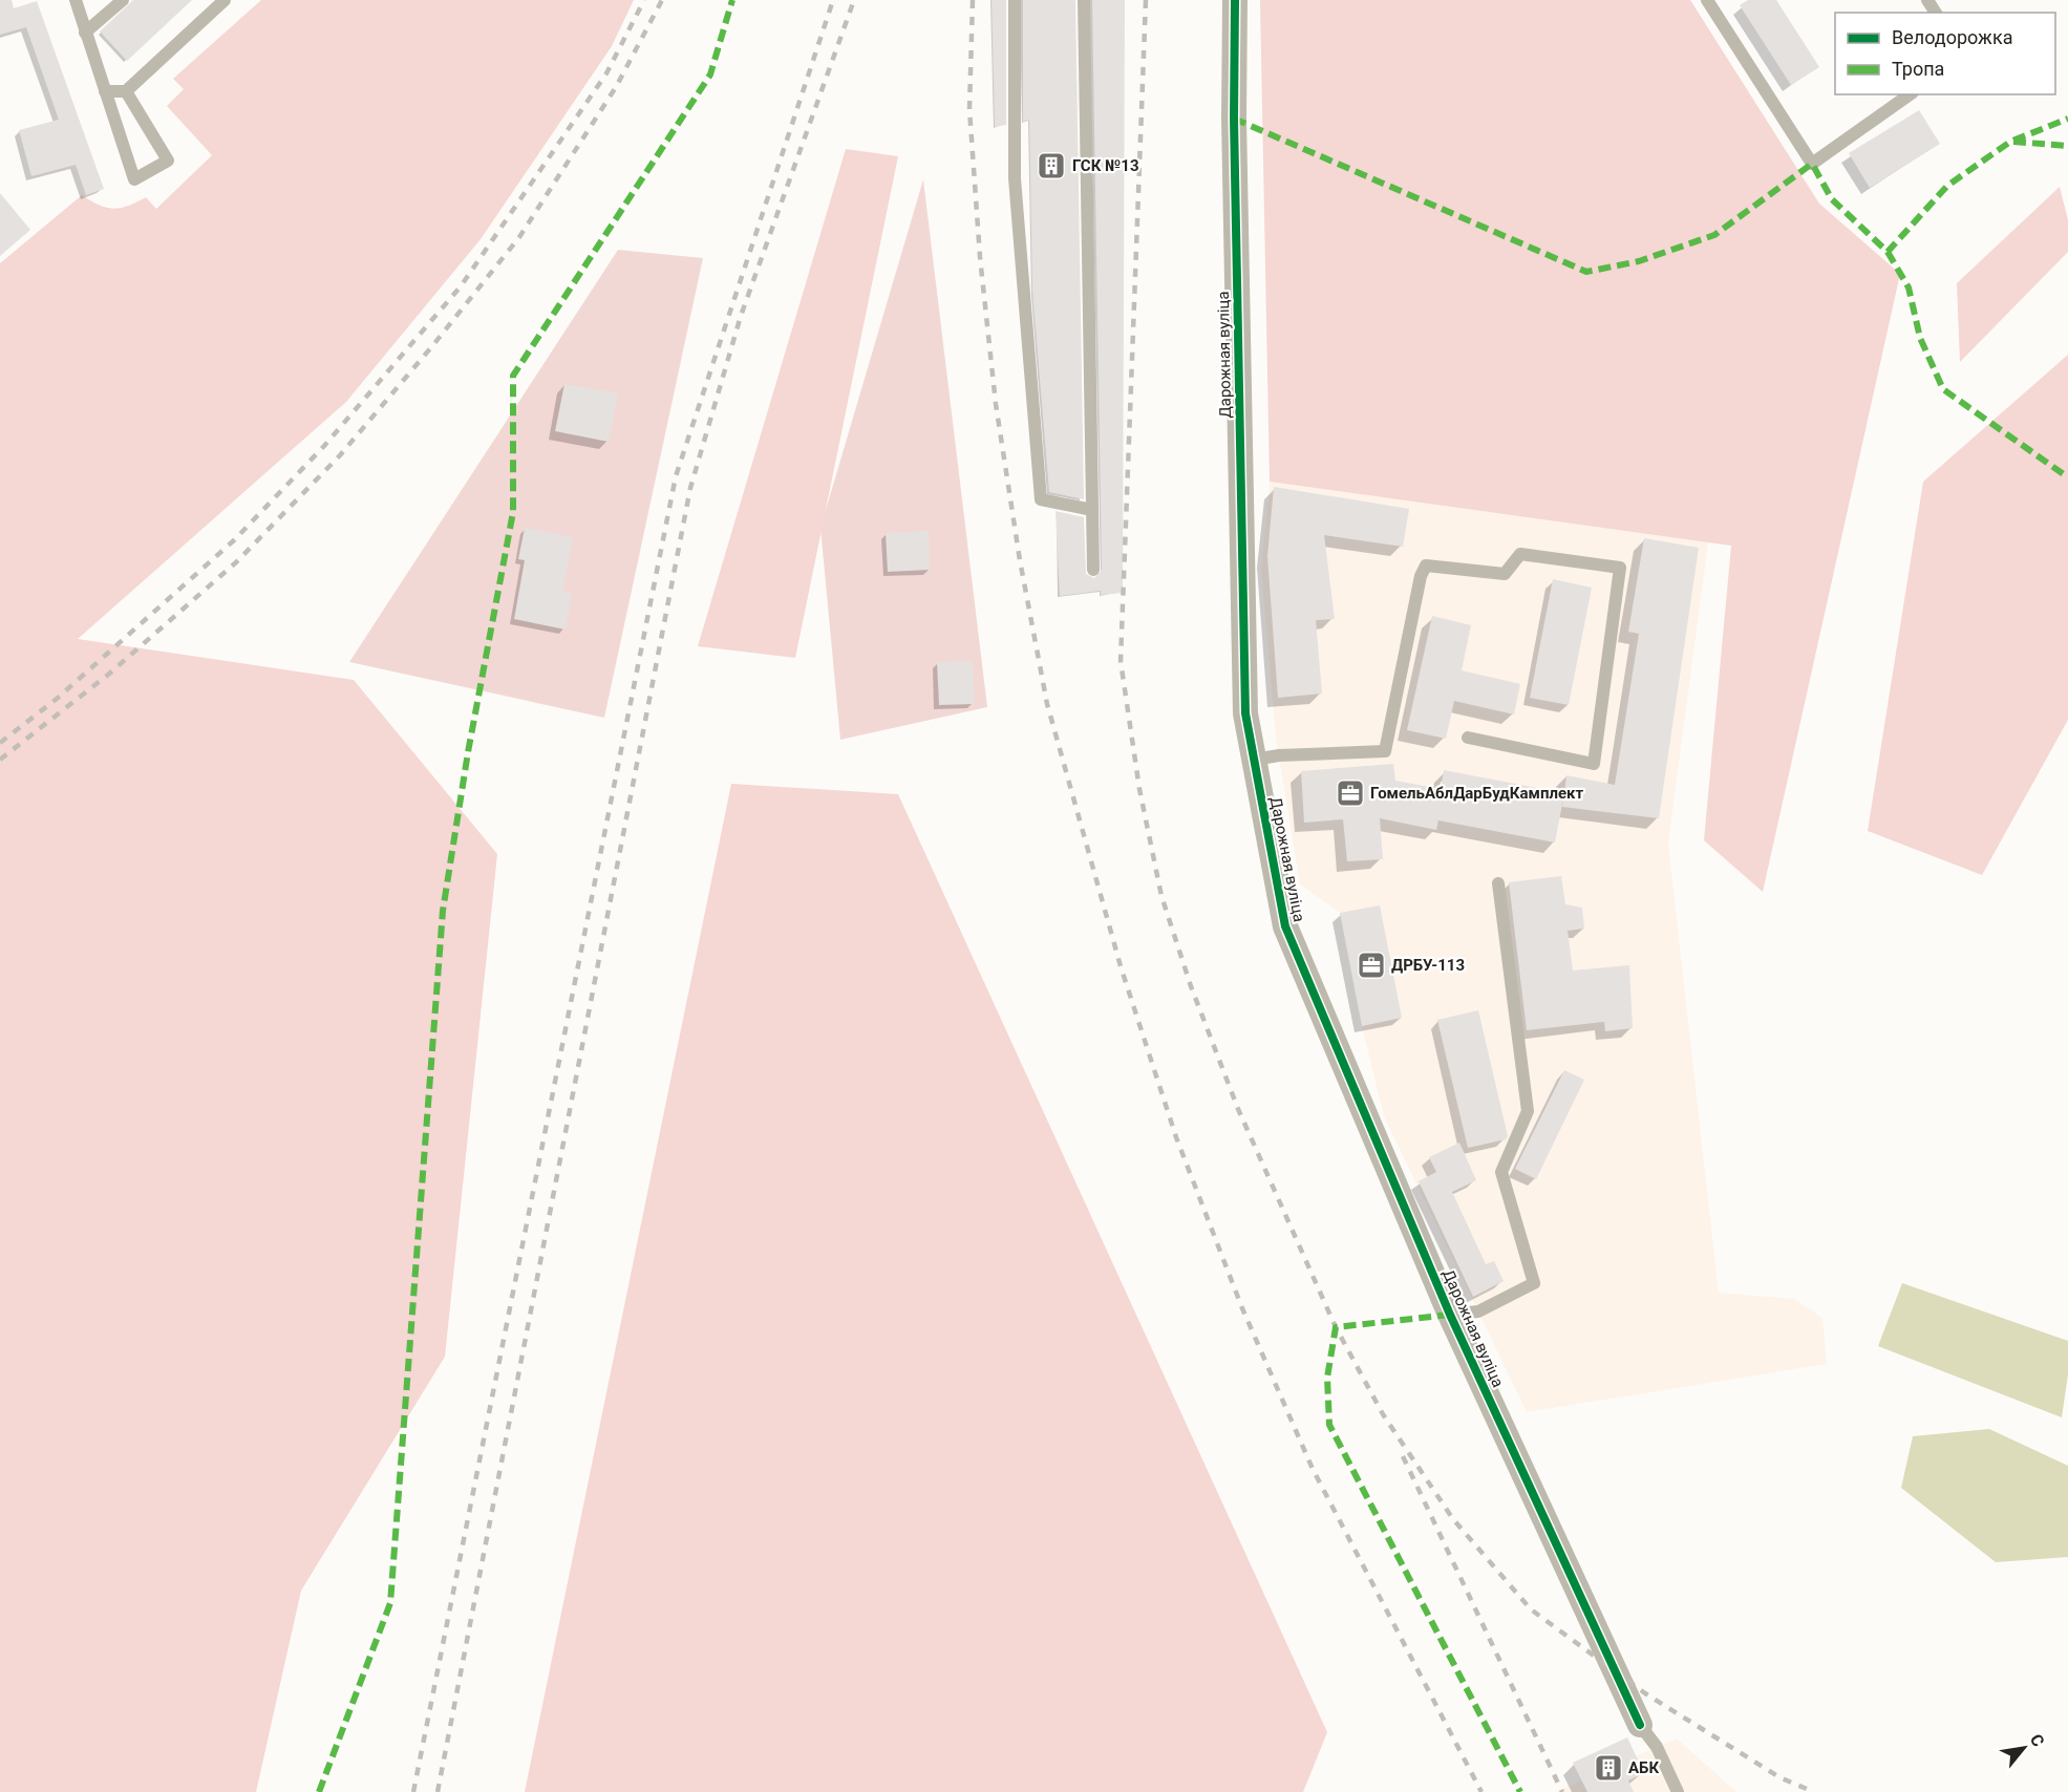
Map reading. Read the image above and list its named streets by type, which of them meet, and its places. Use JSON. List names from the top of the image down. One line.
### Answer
{"streets":{"street":["Дарожная вуліца"]},"places":{"building":["ГСК №13","АБК"],"office":["ГомельАблДарБудКамплект","ДРБУ-113"]},"legend":["Велодорожка","Тропа"],"north":"top right"}
